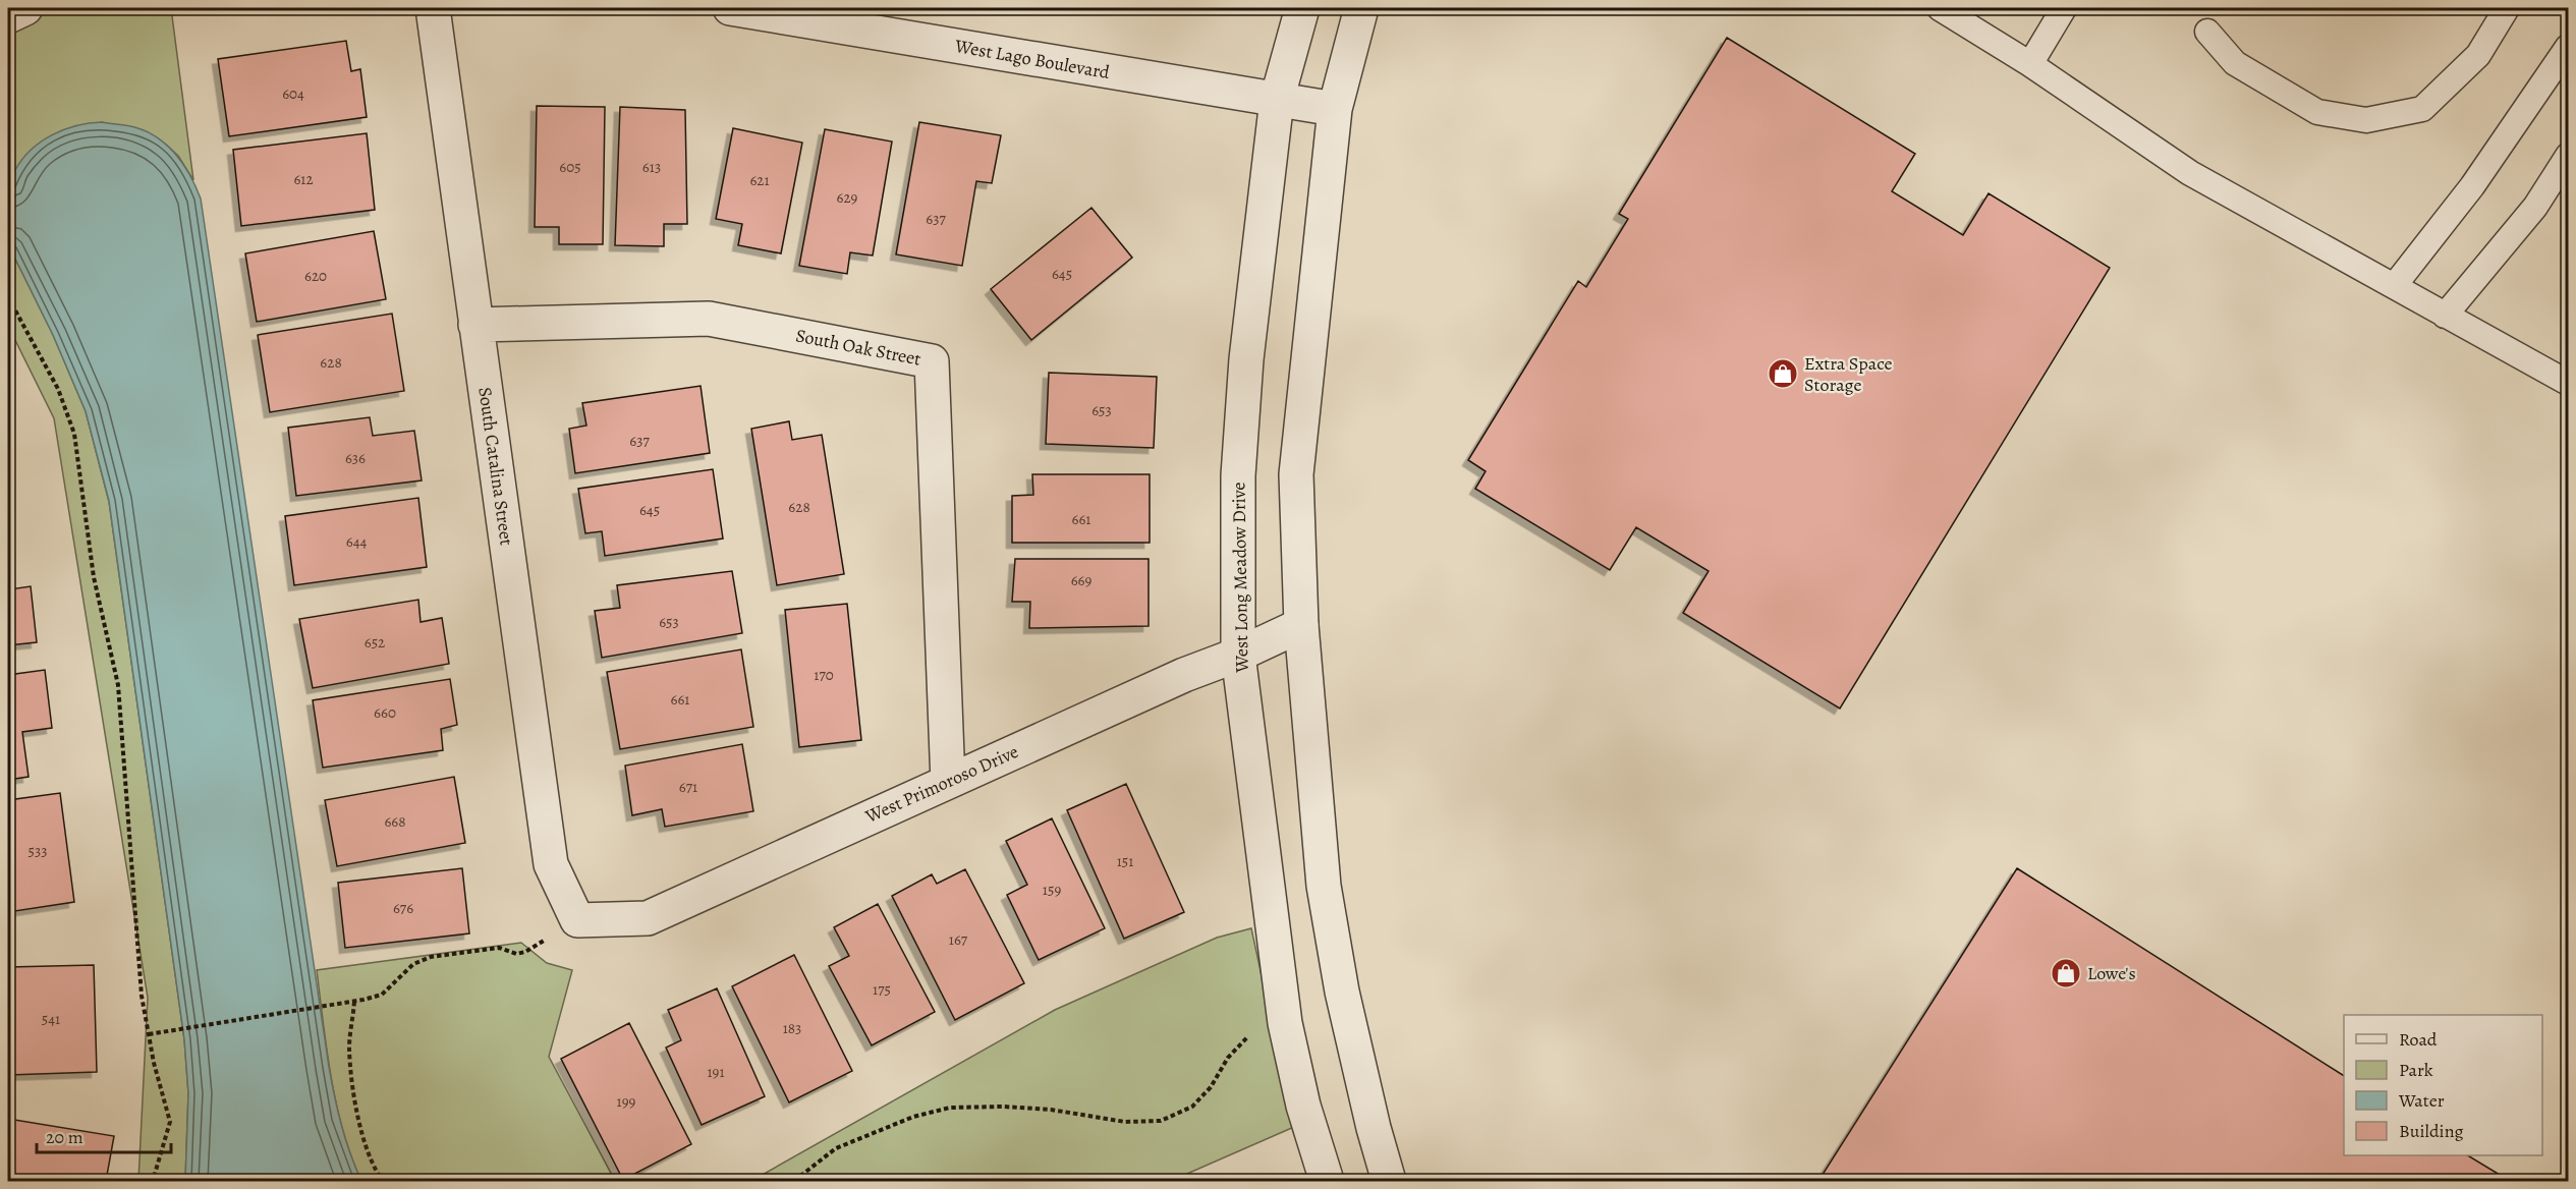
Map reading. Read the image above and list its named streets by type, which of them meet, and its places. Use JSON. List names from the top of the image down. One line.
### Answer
{"streets":{"street":["West Lago Boulevard","South Oak Street","South Catalina Street","West Long Meadow Drive","West Primoroso Drive"]},"crossings":[["West Lago Boulevard","West Long Meadow Drive"],["South Oak Street","South Catalina Street"],["South Oak Street","West Primoroso Drive"],["South Catalina Street","West Primoroso Drive"],["West Long Meadow Drive","West Primoroso Drive"]],"places":{"shop":["Extra Space Storage","Lowe's"]},"house_numbers":["604","605","613","612","621","629","637","645","620","628","653","637","636","628","645","661","644","669","653","652","170","661","660","671","668","533","151","159","676","167","175","541","183","191","199"],"legend":["Road","Park","Water","Building"],"scale_bar":"20 m"}
